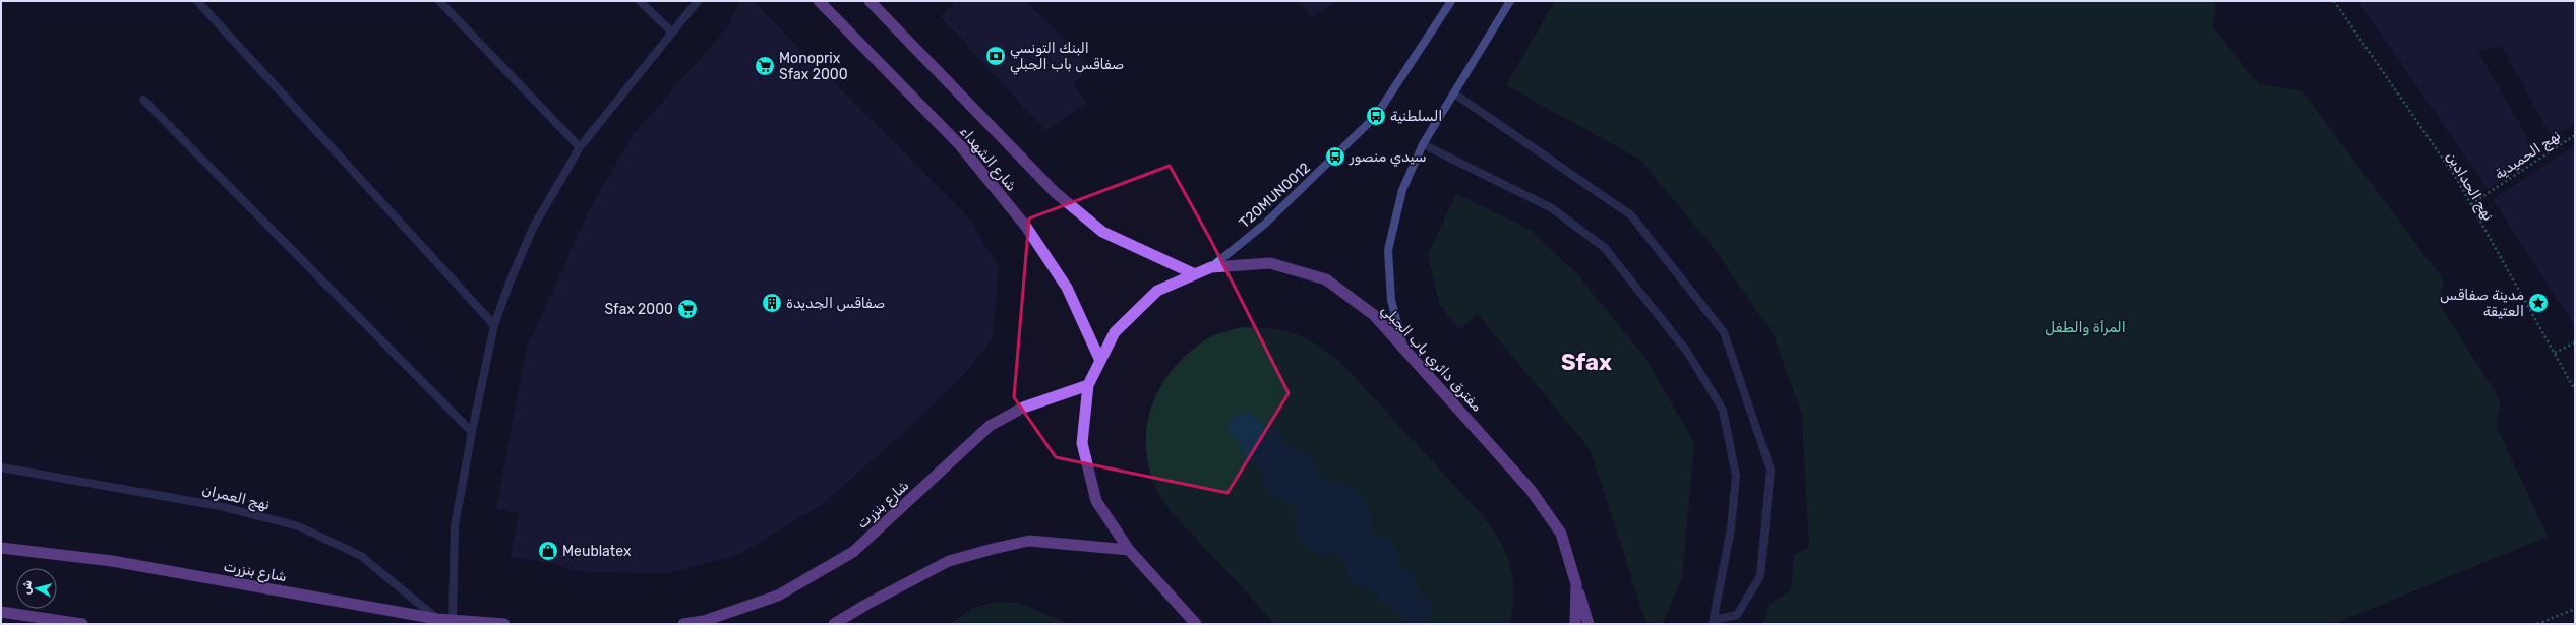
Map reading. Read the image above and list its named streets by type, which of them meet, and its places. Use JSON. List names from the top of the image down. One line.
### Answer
{"streets":{"main road":["شارع الشهداء","T20MUN0012","مفترق دائري باب الجبلي","شارع بنزرت"],"street":["نهج العمران"],"path":["نهج الحميدية","نهج الحدادين"]},"crossings":[["نهج الحميدية","نهج الحدادين"],["شارع الشهداء","مفترق دائري باب الجبلي"],["T20MUN0012","مفترق دائري باب الجبلي"],["مفترق دائري باب الجبلي","شارع بنزرت"],["نهج العمران","شارع بنزرت"]],"districts":["Sfax"],"parks":["المرأة والطفل"],"places":{"bank":["البنك التونسي صفاقس باب الجبلي"],"supermarket":["Monoprix Sfax 2000","Sfax 2000"],"bus stop":["السلطنية","سيدي منصور"],"building":["صفاقس الجديدة"],"place":["مدينة صفاقس العتيقة"],"shop":["Meublatex"]},"north":"left"}
